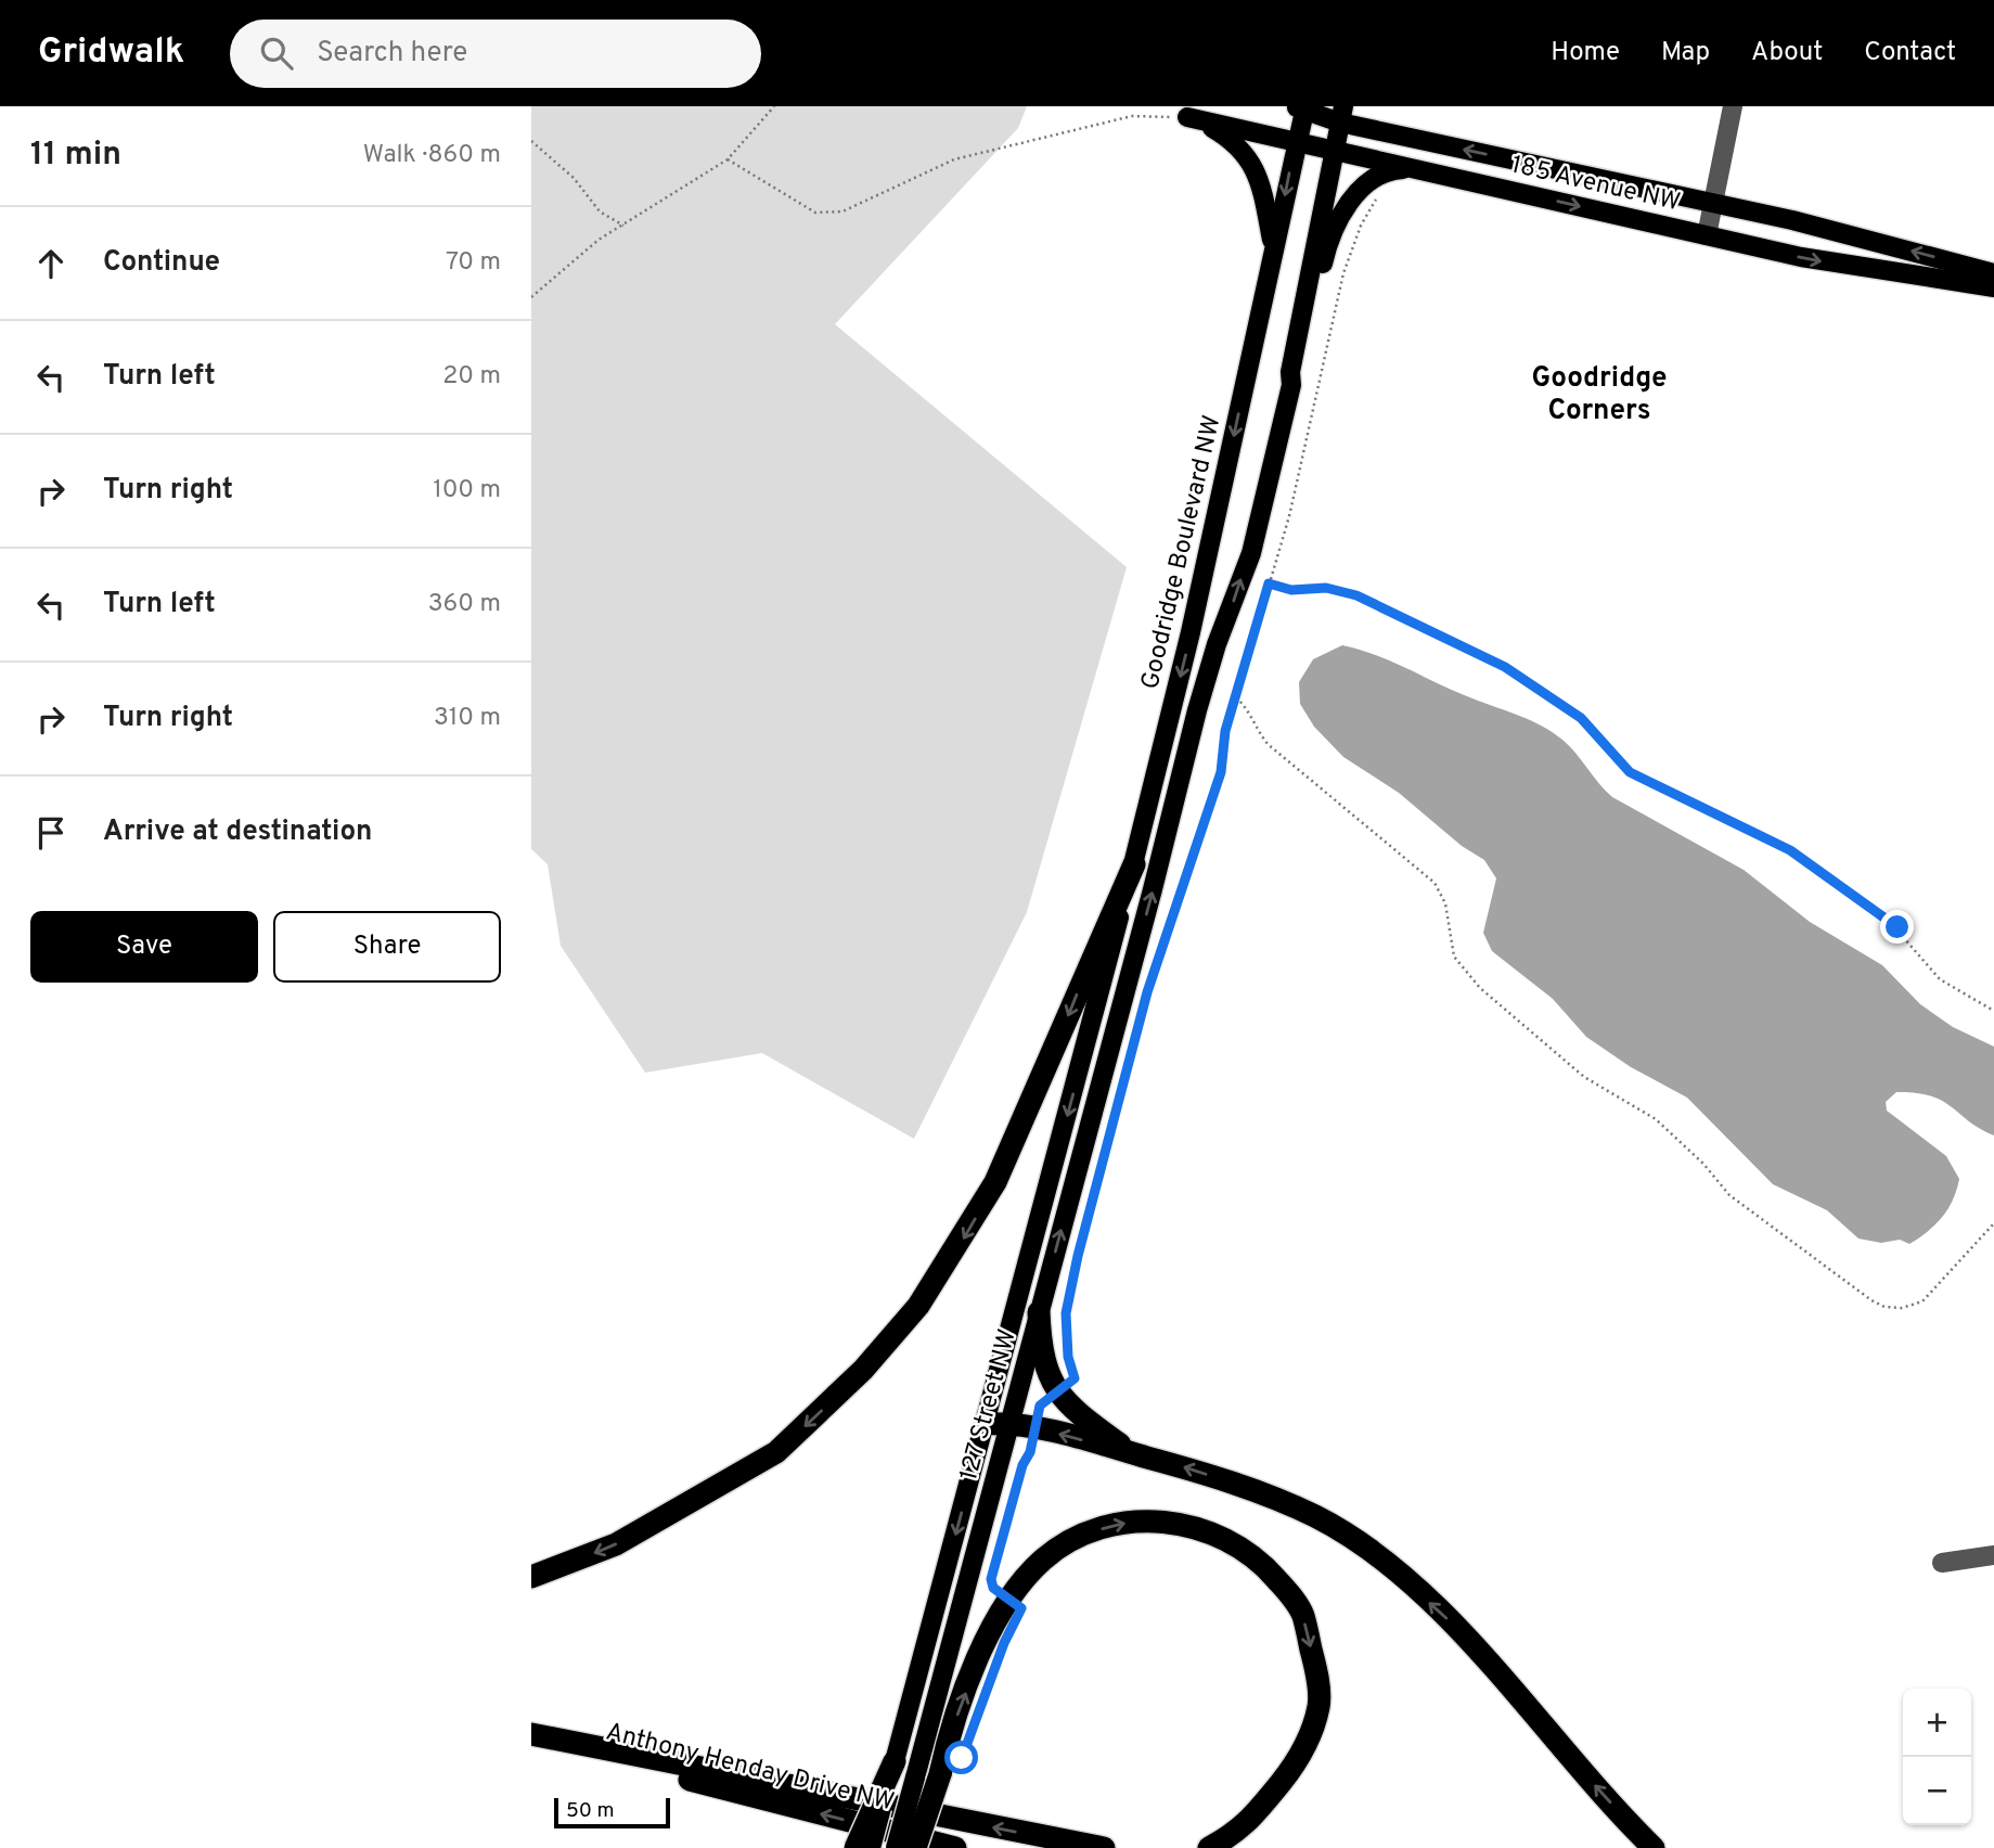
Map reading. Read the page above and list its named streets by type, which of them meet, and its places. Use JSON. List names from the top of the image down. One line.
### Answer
{"streets":{"highway":["Anthony Henday Drive NW"],"main road":["185 Avenue NW","Goodridge Boulevard NW","127 Street NW"]},"crossings":[["185 Avenue NW","Goodridge Boulevard NW"],["Goodridge Boulevard NW","127 Street NW"]],"districts":["Goodridge Corners"],"scale_bar":"50 m","page":{"header":"Gridwalk","search":"Search here","nav":["Home","Map","About","Contact"],"heading":["11 min","Walk · 860 m"],"list":[["Continue","70 m"],["Turn left","20 m"],["Turn right","100 m"],["Turn left","360 m"],["Turn right","310 m"],"Arrive at destination"],"buttons":["Save","Share"],"map_buttons":["+","−"],"scale":"50 m"}}
